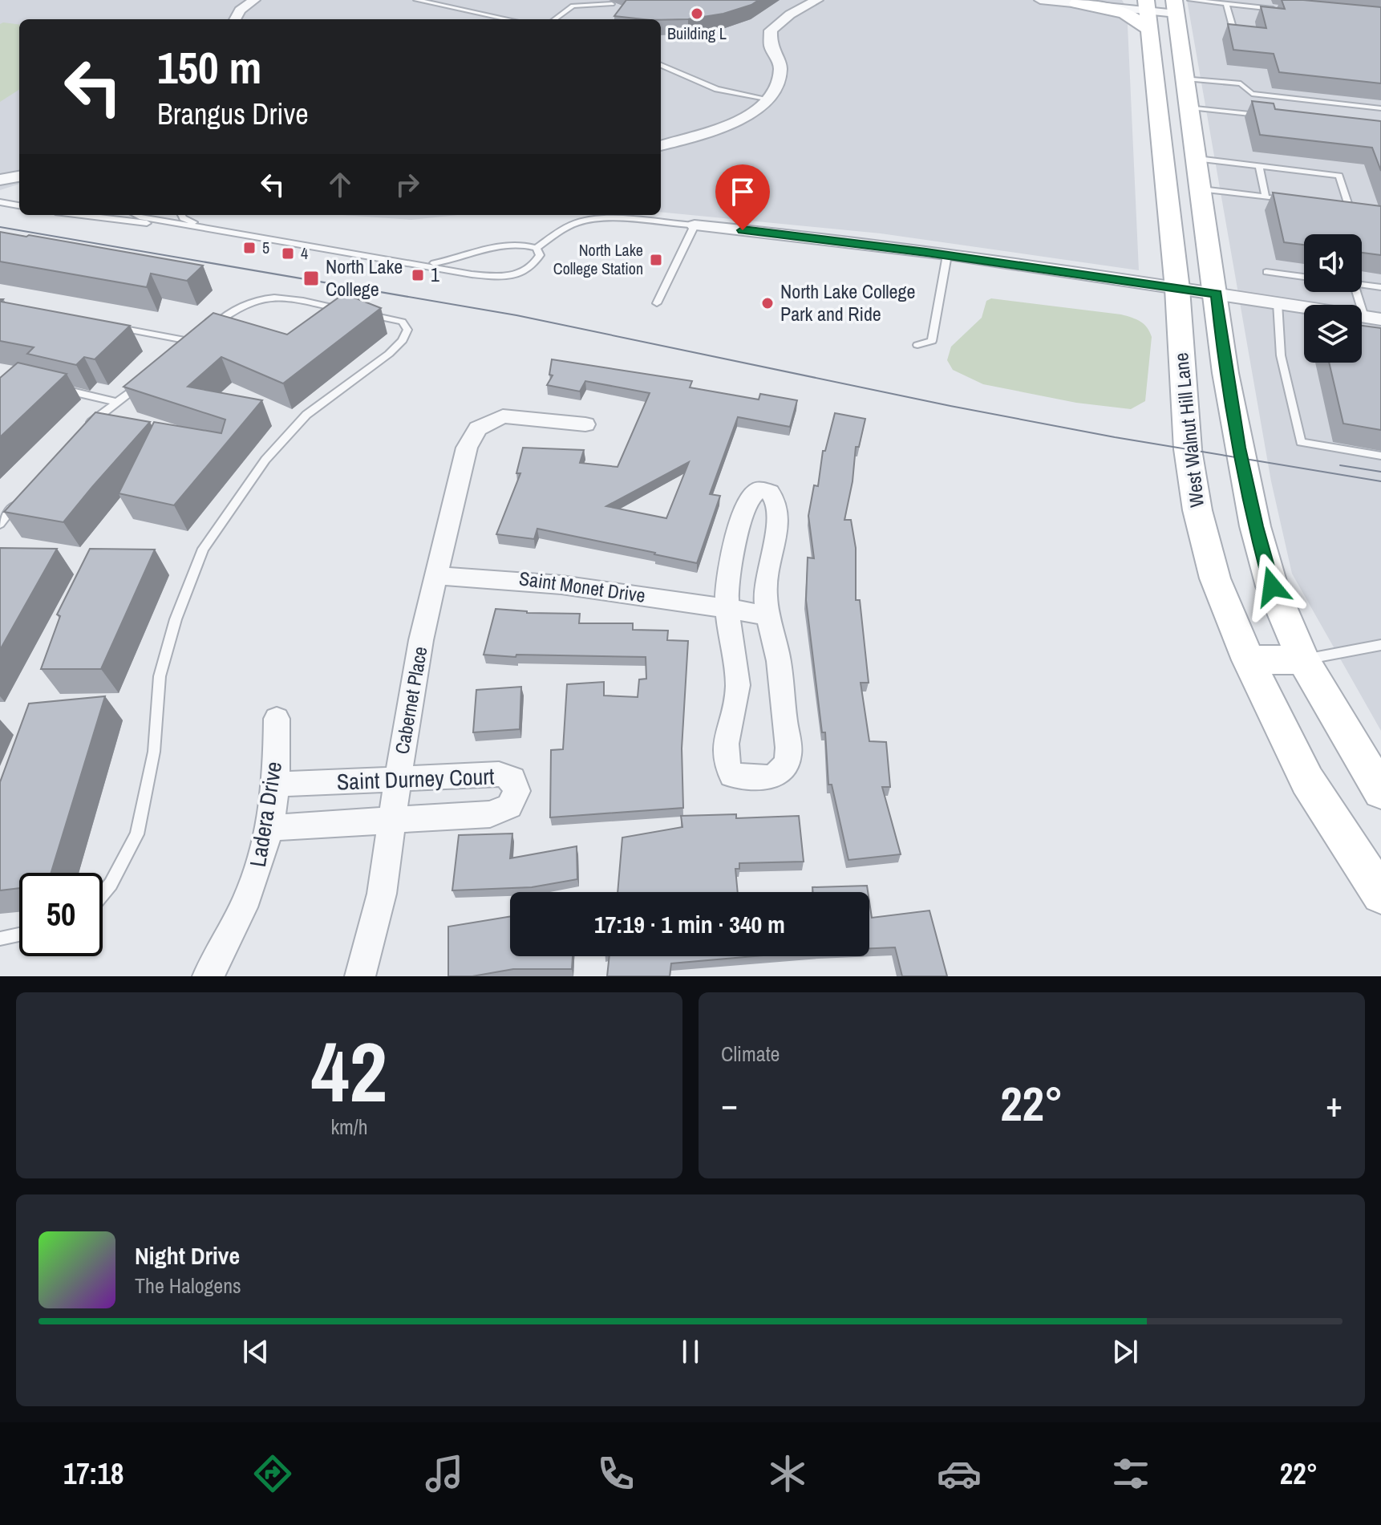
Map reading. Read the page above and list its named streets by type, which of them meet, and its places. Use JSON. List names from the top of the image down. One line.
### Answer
{"streets":{"main road":["West Walnut Hill Lane"],"street":["Saint Monet Drive","Cabernet Place","Saint Durney Court","Ladera Drive"]},"crossings":[["Saint Monet Drive","Cabernet Place"],["Cabernet Place","Saint Durney Court"],["Saint Durney Court","Ladera Drive"]],"places":{"other":["Building L","North Lake College Park and Ride"],"transit":["5","4","North Lake College Station","1","North Lake College"]},"page":{"turn":["150 m","Brangus Drive"],"limit":"50","trip":"17:19 · 1 min · 340 m","tile":[["42","km/h"],"Climate"],"heat":["−","22°","+"],"song":["Night Drive","The Halogens"],"tabs":["17:18","22°"]}}
